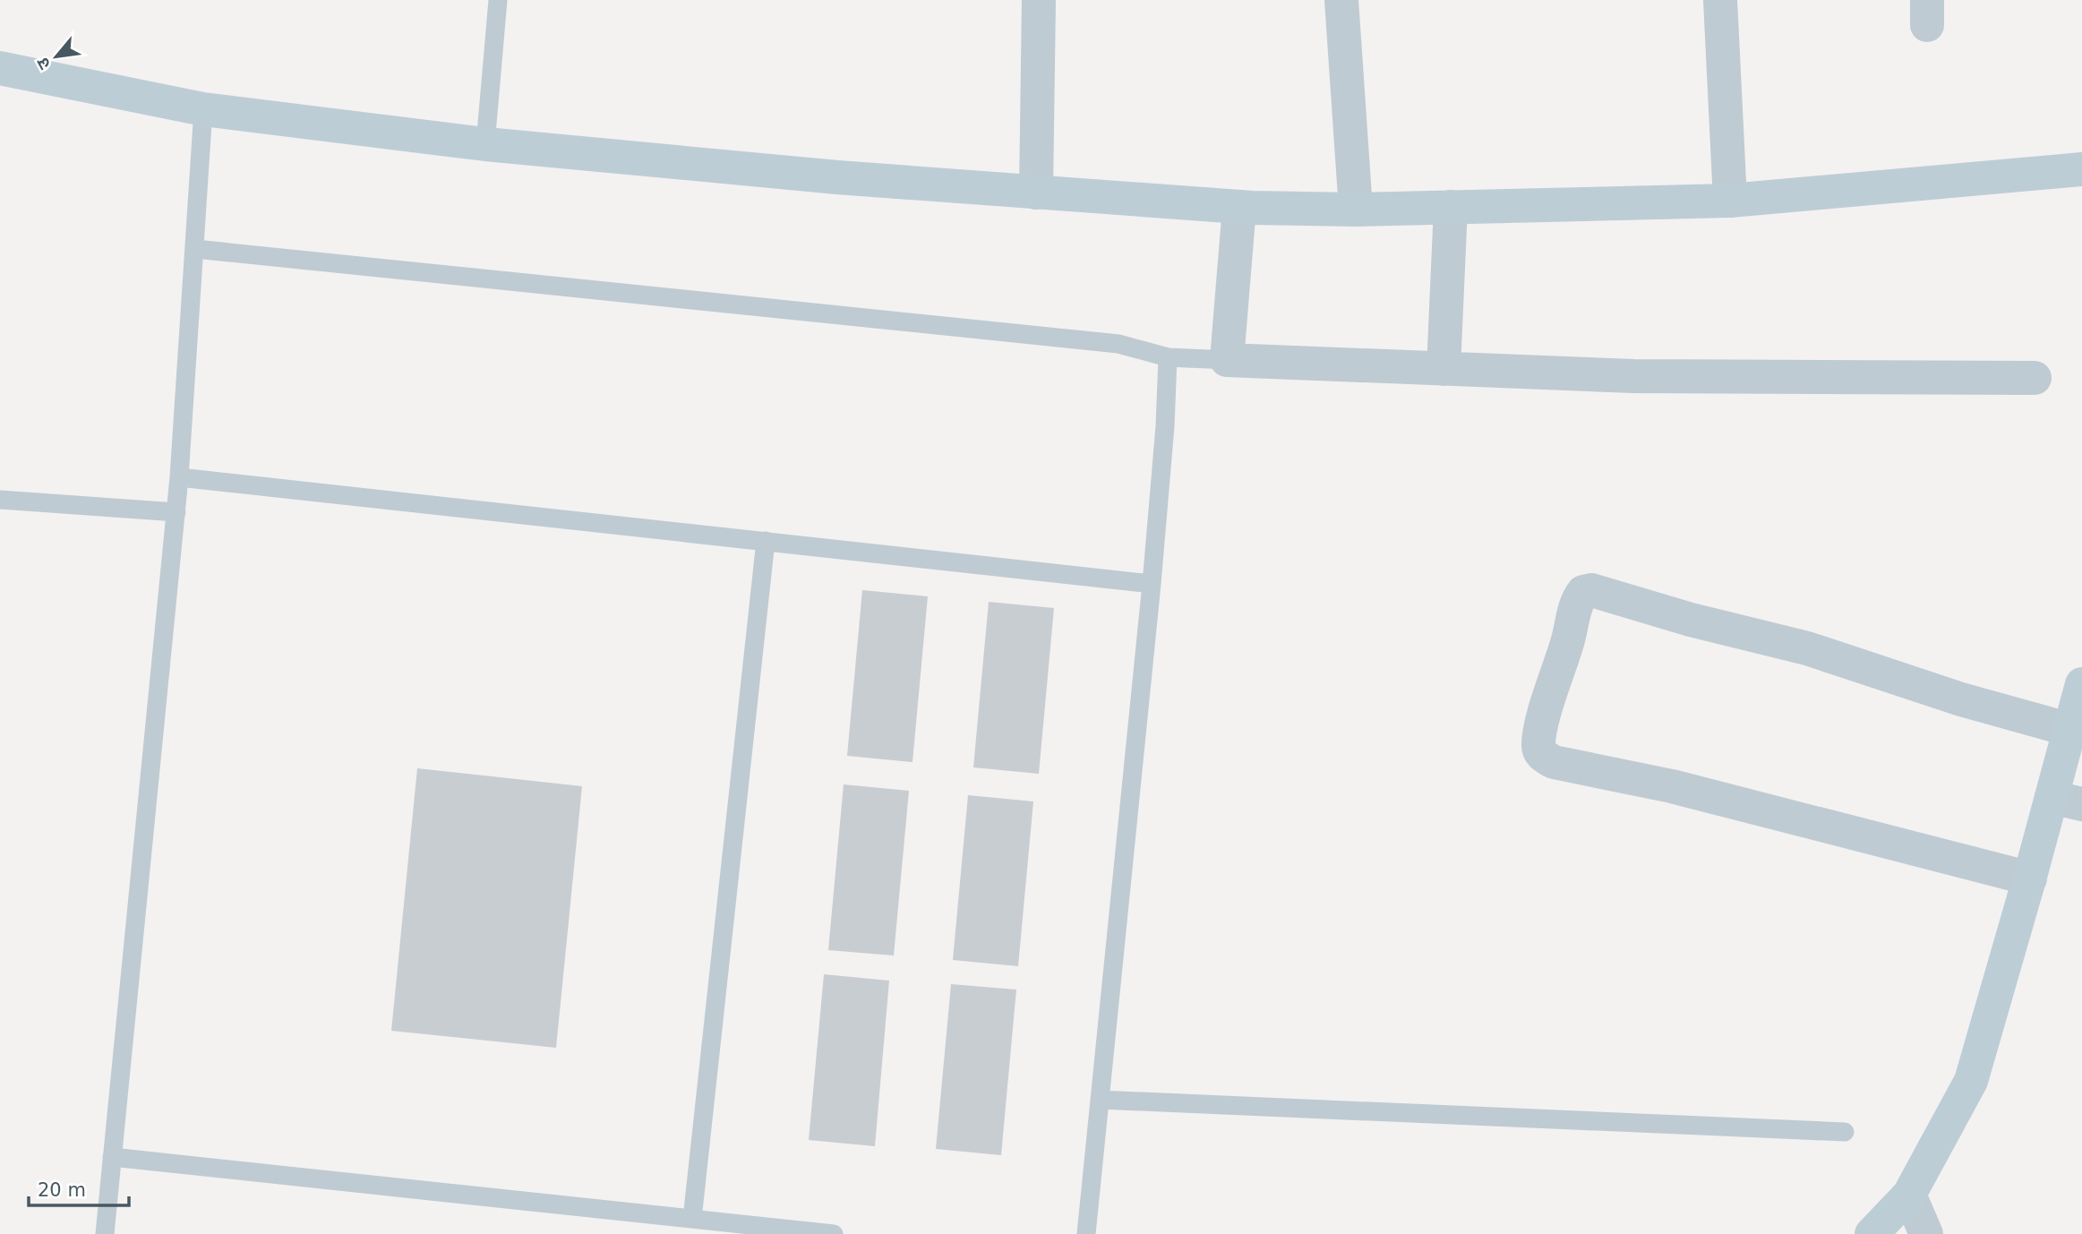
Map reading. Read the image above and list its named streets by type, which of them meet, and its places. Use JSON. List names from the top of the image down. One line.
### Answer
{"scale_bar":"20 m","north":"bottom left"}
